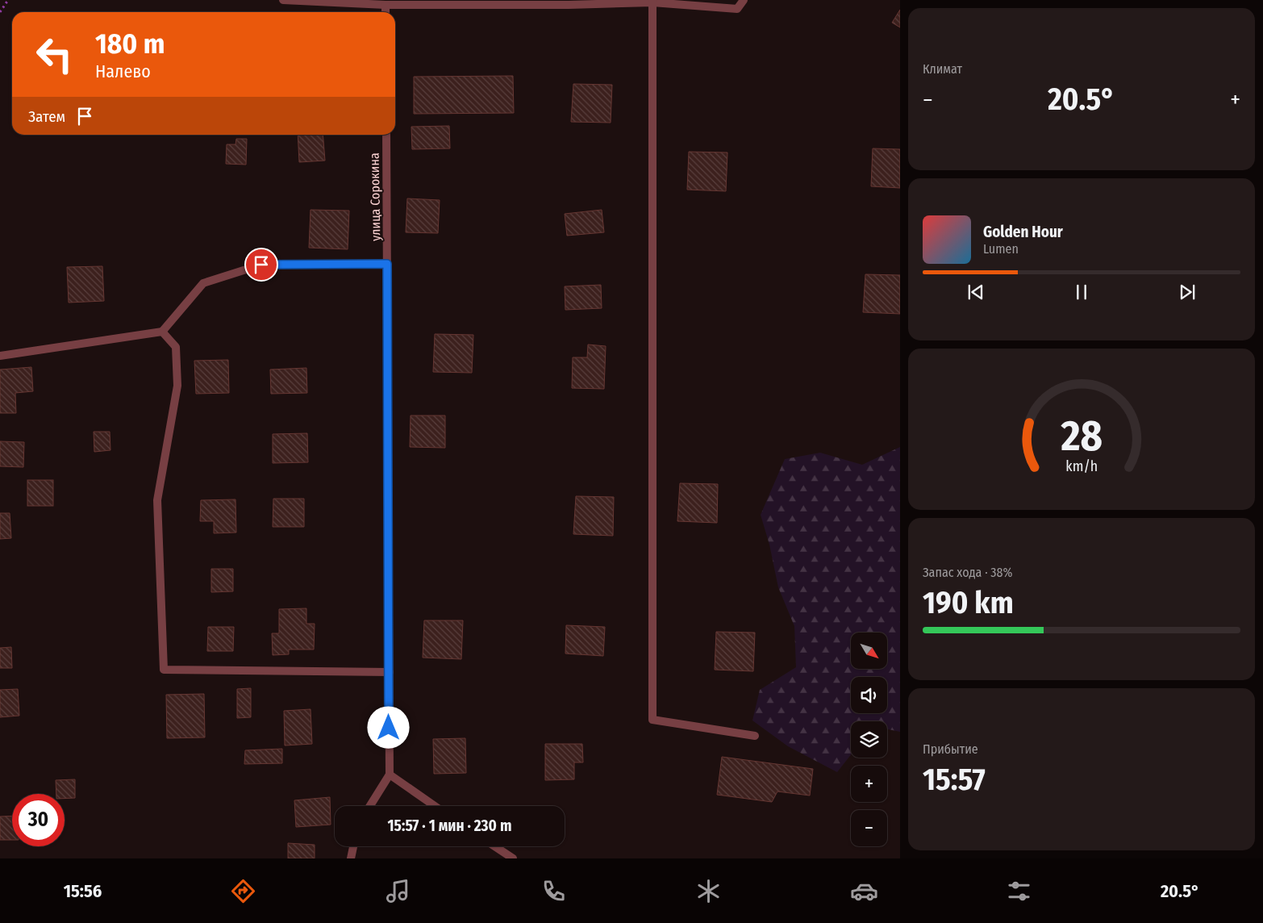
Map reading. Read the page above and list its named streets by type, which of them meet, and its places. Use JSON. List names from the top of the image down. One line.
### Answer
{"streets":{"street":["улица Сорокина"]},"north":"bottom right","page":{"tile":["Климат",["Запас хода · 38%","190 km"],["Прибытие","15:57"]],"turn":["180 m","Налево"],"heat":["−","20.5°","+"],"then":"Затем","song":["Golden Hour","Lumen"],"map_buttons":["+","−"],"limit":"30","trip":"15:57 · 1 мин · 230 m","tabs":["15:56","20.5°"],"gauge":["28","km/h"]}}
